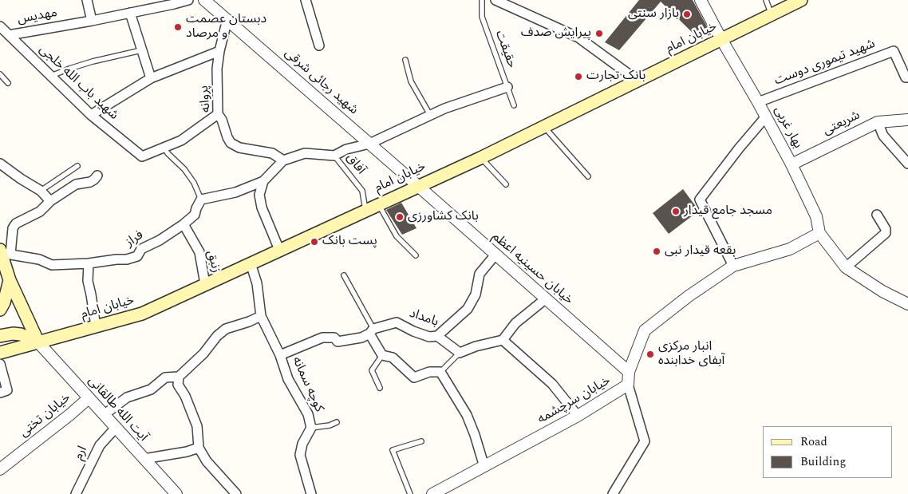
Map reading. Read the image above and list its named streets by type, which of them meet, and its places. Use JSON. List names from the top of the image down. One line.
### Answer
{"streets":{"main road":["خیابان امام"],"street":["مهدیس","شهید تیموری دوست","شهید رجائی شرقی","شهید باب الله خلجی","پروانه","شریعتی","بهار غربی","فراز","زنبق","خیابان حسینیه اعظم","بامداد","کوچه سمانه","خیابان سرچشمه","آیت الله طالقانی","خیابان تختی","ارم"],"lane":["حقیقت","آفاق"]},"crossings":[["مهدیس","شهید باب الله خلجی"],["خیابان امام","شهید رجائی شرقی"],["خیابان امام","پروانه"],["خیابان امام","بهار غربی"],["خیابان امام","آفاق"],["خیابان امام","زنبق"],["خیابان امام","خیابان حسینیه اعظم"],["خیابان امام","کوچه سمانه"],["خیابان امام","آیت الله طالقانی"],["شهید تیموری دوست","بهار غربی"],["شهید رجائی شرقی","پروانه"],["شهید رجائی شرقی","خیابان حسینیه اعظم"],["پروانه","آفاق"],["شریعتی","بهار غربی"],["بهار غربی","خیابان سرچشمه"],["فراز","زنبق"],["خیابان حسینیه اعظم","خیابان سرچشمه"],["بامداد","کوچه سمانه"],["آیت الله طالقانی","خیابان تختی"],["آیت الله طالقانی","ارم"]],"places":["بازار سنتی","دبستان عصمت و مرصاد","پیرایش صدف","بانک تجارت","مسجد جامع قیدار","بانک کشاورزی","پست بانک","بقعه قیدار نبی","انبار مرکزی آبفای خدابنده"],"legend":["Road","Building"]}
